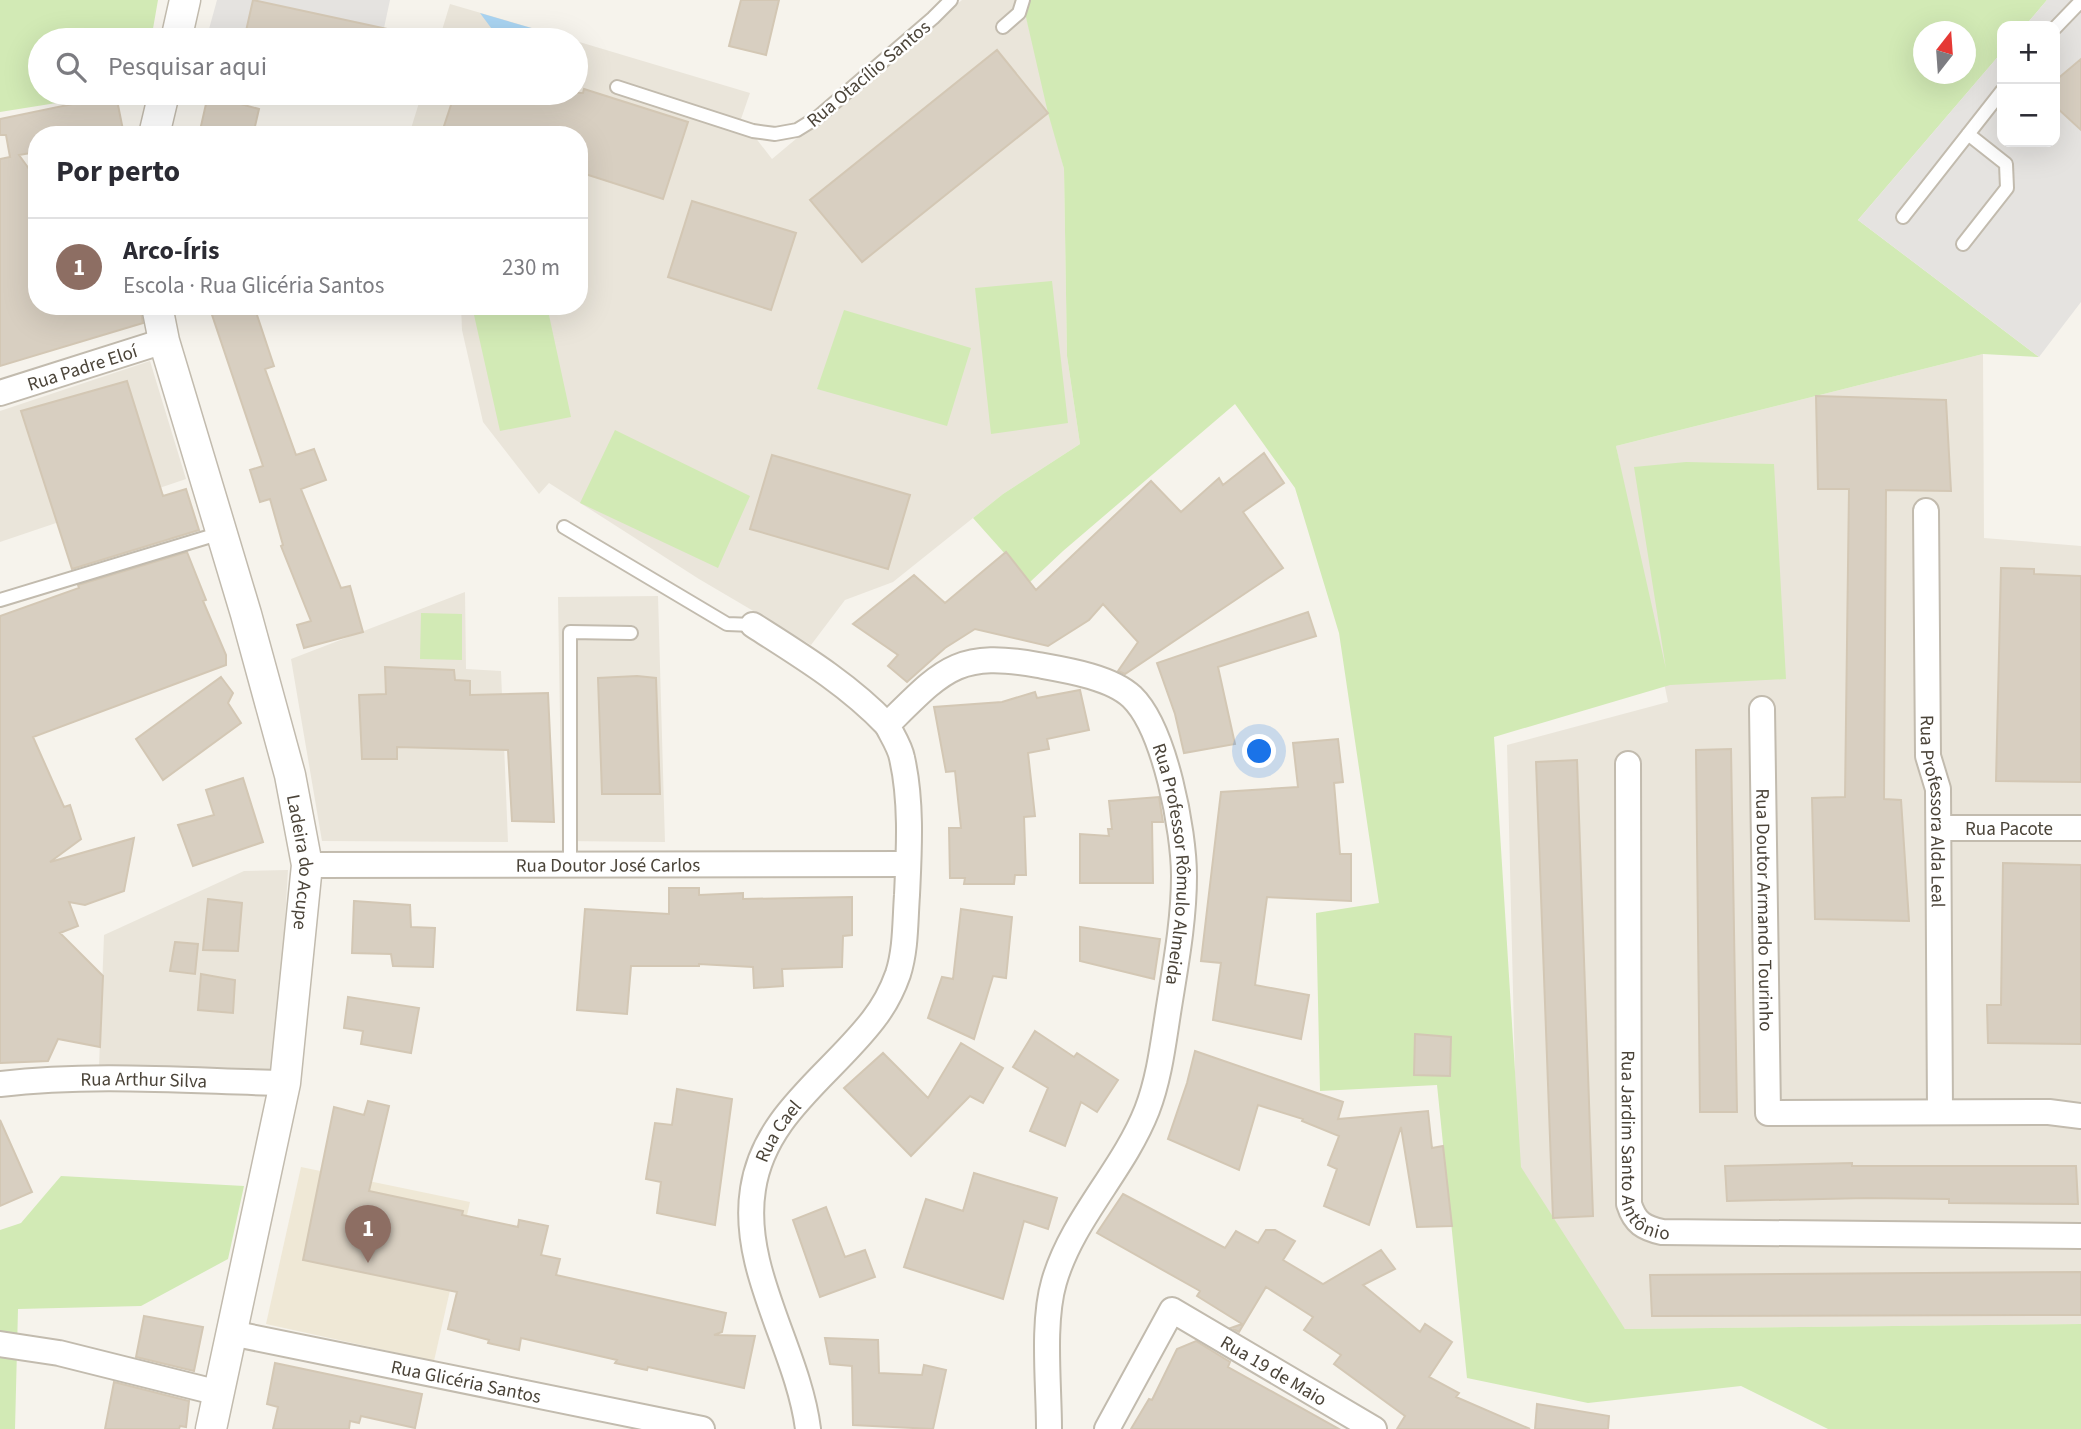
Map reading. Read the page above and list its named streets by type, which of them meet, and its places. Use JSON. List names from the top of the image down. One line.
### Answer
{"streets":{"street":["Rua Padre Eloí","Rua Professora Alda Leal","Rua Pacote","Ladeira do Acupe","Rua Professor Rômulo Almeida","Rua Doutor José Carlos","Rua Doutor Armando Tourinho","Rua Arthur Silva","Rua Cael","Rua Jardim Santo Antônio","Rua 19 de Maio","Rua Glicéria Santos"],"lane":["Rua Otacílio Santos"]},"crossings":[["Rua Padre Eloí","Ladeira do Acupe"],["Rua Professora Alda Leal","Rua Pacote"],["Rua Professora Alda Leal","Rua Doutor Armando Tourinho"],["Ladeira do Acupe","Rua Doutor José Carlos"],["Ladeira do Acupe","Rua Arthur Silva"],["Ladeira do Acupe","Rua Glicéria Santos"],["Rua Doutor José Carlos","Rua Cael"]],"north":"top","page":{"map_buttons":["+","−"],"search":"Pesquisar aqui","heading":"Por perto","list":[{"mark":"1","name":"Arco-Íris","note":"Escola · Rua Glicéria Santos","value":"230 m"}],"pins":"1"}}
